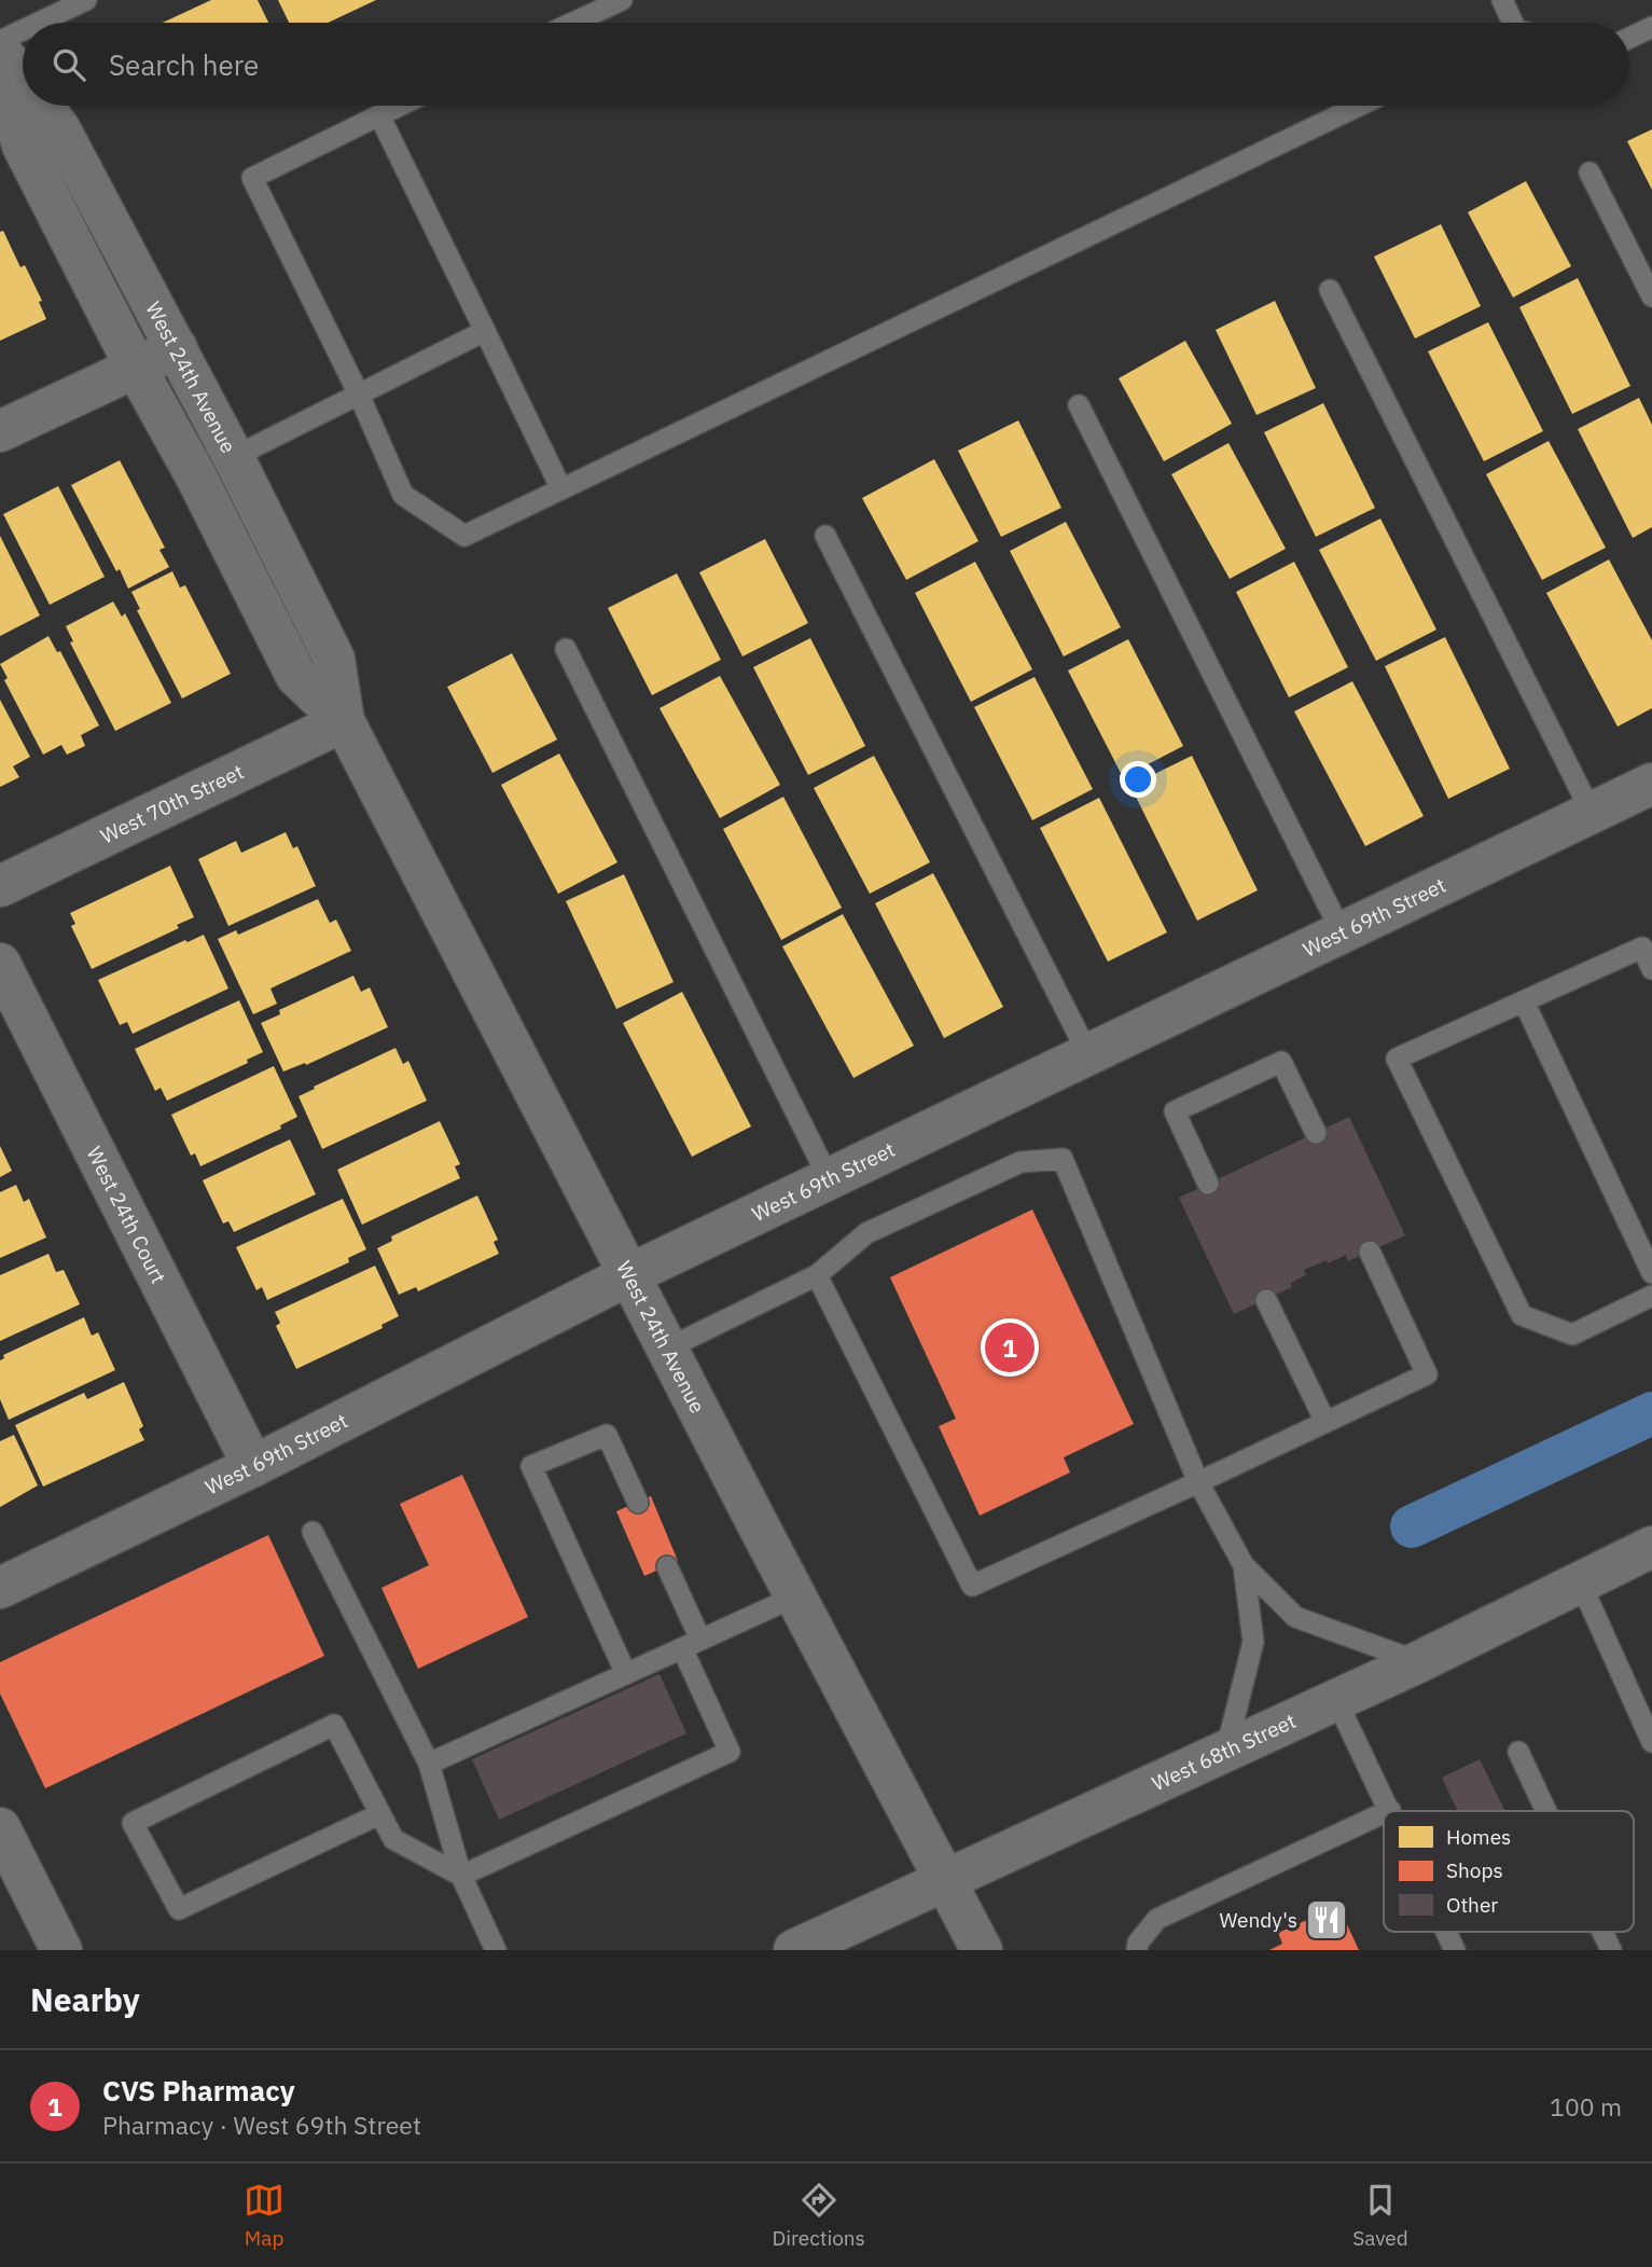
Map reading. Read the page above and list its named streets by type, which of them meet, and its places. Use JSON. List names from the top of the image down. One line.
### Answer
{"streets":{"street":["West 24th Avenue","West 70th Street","West 69th Street","West 24th Court","West 68th Street"]},"crossings":[["West 24th Avenue","West 70th Street"],["West 24th Avenue","West 69th Street"],["West 24th Avenue","West 68th Street"],["West 69th Street","West 24th Court"]],"places":{"restaurant":["Wendy's"]},"legend":["Homes","Shops","Other"],"page":{"search":"Search here","pins":"1","heading":"Nearby","list":[{"mark":"1","name":"CVS Pharmacy","note":"Pharmacy · West 69th Street","value":"100 m"}],"nav":["Map","Directions","Saved"]}}
